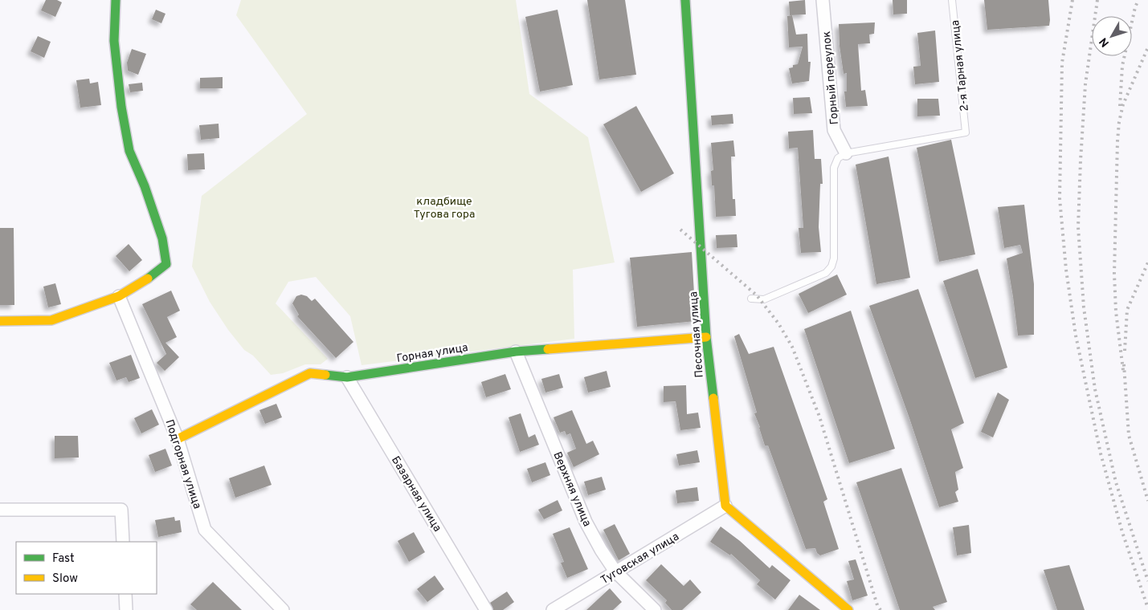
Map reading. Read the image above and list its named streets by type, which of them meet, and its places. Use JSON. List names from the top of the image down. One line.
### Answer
{"streets":{"street":["Горный переулок","Песочная улица","Горная улица","Подгорная улица","Верхняя улица","Базарная улица","Туговская улица"],"lane":["2-я Тарная улица"]},"crossings":[["2-я Тарная улица","Горный переулок"],["Песочная улица","Горная улица"],["Песочная улица","Туговская улица"],["Горная улица","Подгорная улица"],["Горная улица","Верхняя улица"],["Горная улица","Базарная улица"],["Верхняя улица","Туговская улица"]],"parks":["кладбище Тугова гора"],"legend":["Fast","Slow"],"north":"bottom left"}
